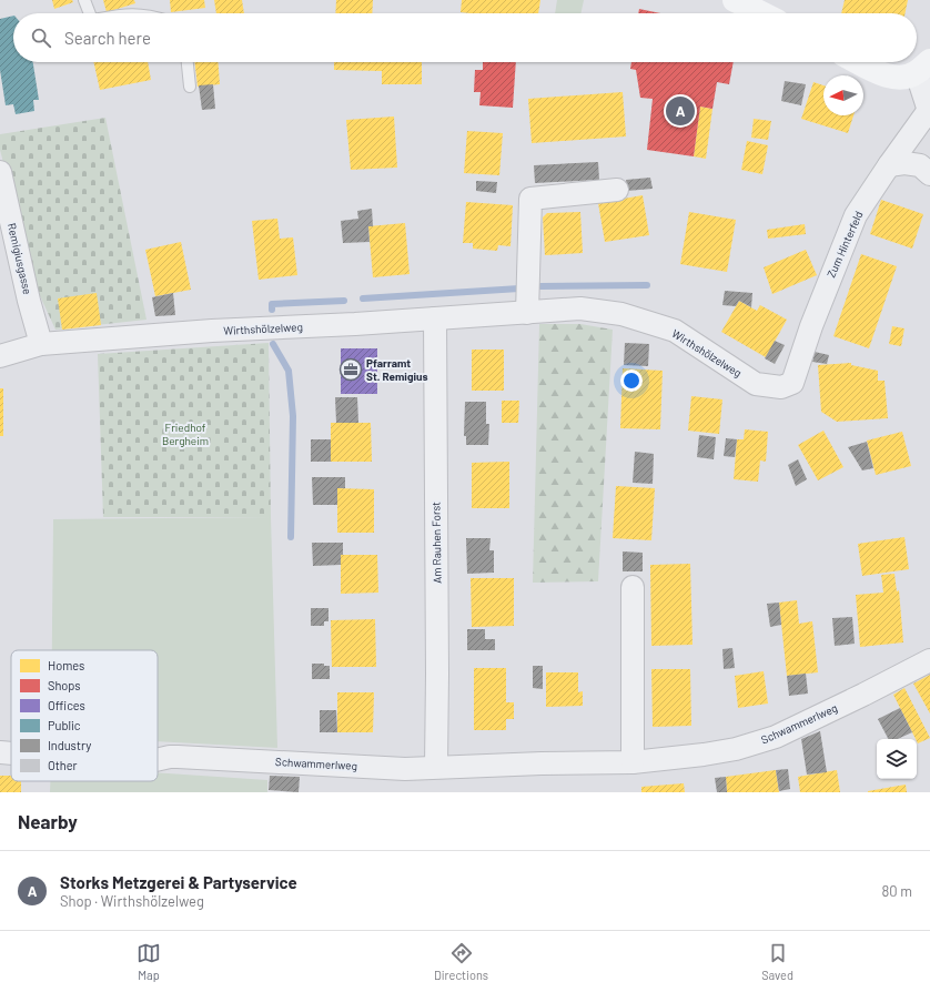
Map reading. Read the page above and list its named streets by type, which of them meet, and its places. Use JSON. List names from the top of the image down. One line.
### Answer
{"streets":{"street":["Zum Hinterfeld","Remigiusgasse","Wirthshölzelweg","Am Rauhen Forst","Schwammerlweg"]},"crossings":[["Zum Hinterfeld","Wirthshölzelweg"],["Remigiusgasse","Wirthshölzelweg"],["Wirthshölzelweg","Am Rauhen Forst"],["Am Rauhen Forst","Schwammerlweg"]],"parks":["Friedhof Bergheim"],"places":{"office":["Pfarramt St. Remigius"]},"legend":["Homes","Shops","Offices","Public","Industry","Other"],"north":"left","page":{"search":"Search here","pins":"A","heading":"Nearby","list":[{"mark":"A","name":"Storks Metzgerei & Partyservice","note":"Shop · Wirthshölzelweg","value":"80 m"}],"nav":["Map","Directions","Saved"]}}
